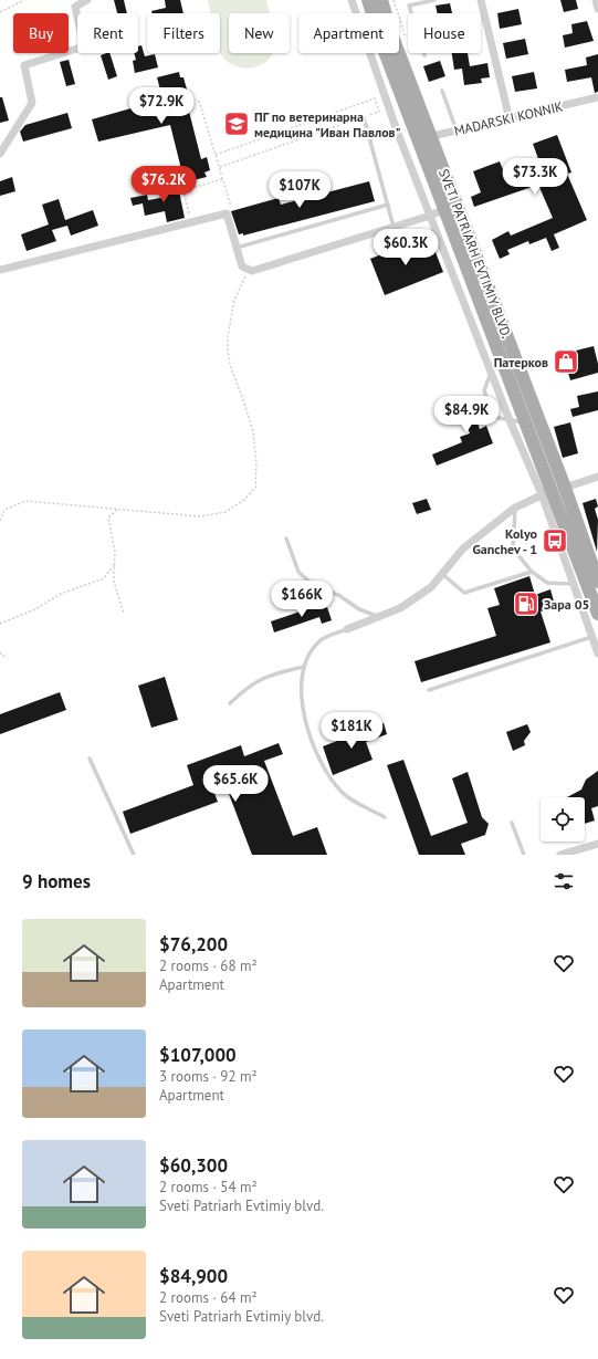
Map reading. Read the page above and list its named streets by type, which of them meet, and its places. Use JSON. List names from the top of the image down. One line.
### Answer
{"streets":{"main road":["SVETI PATRIARH EVTIMIY BLVD."],"street":["MADARSKI KONNIK"]},"crossings":[["MADARSKI KONNIK","SVETI PATRIARH EVTIMIY BLVD."]],"places":{"school or university":["ПГ по ветеринарна медицина \"Иван Павлов\""],"shop":["Патерков"],"bus stop":["Kolyo Ganchev - 1"],"fuel station":["Зара 05"]},"page":{"chip":["Buy","Rent","Filters","New","Apartment","House"],"price":["$72.9K","$73.3K","$76.2K","$107K","$60.3K","$84.9K","$166K","$181K","$65.6K"],"heading":"9 homes","list":[{"name":"$76,200","note":"2 rooms · 68 m² · Apartment"},{"name":"$107,000","note":"3 rooms · 92 m² · Apartment"},{"name":"$60,300","note":"2 rooms · 54 m² · Sveti Patriarh Evtimiy blvd."},{"name":"$84,900","note":"2 rooms · 64 m² · Sveti Patriarh Evtimiy blvd."}]}}
